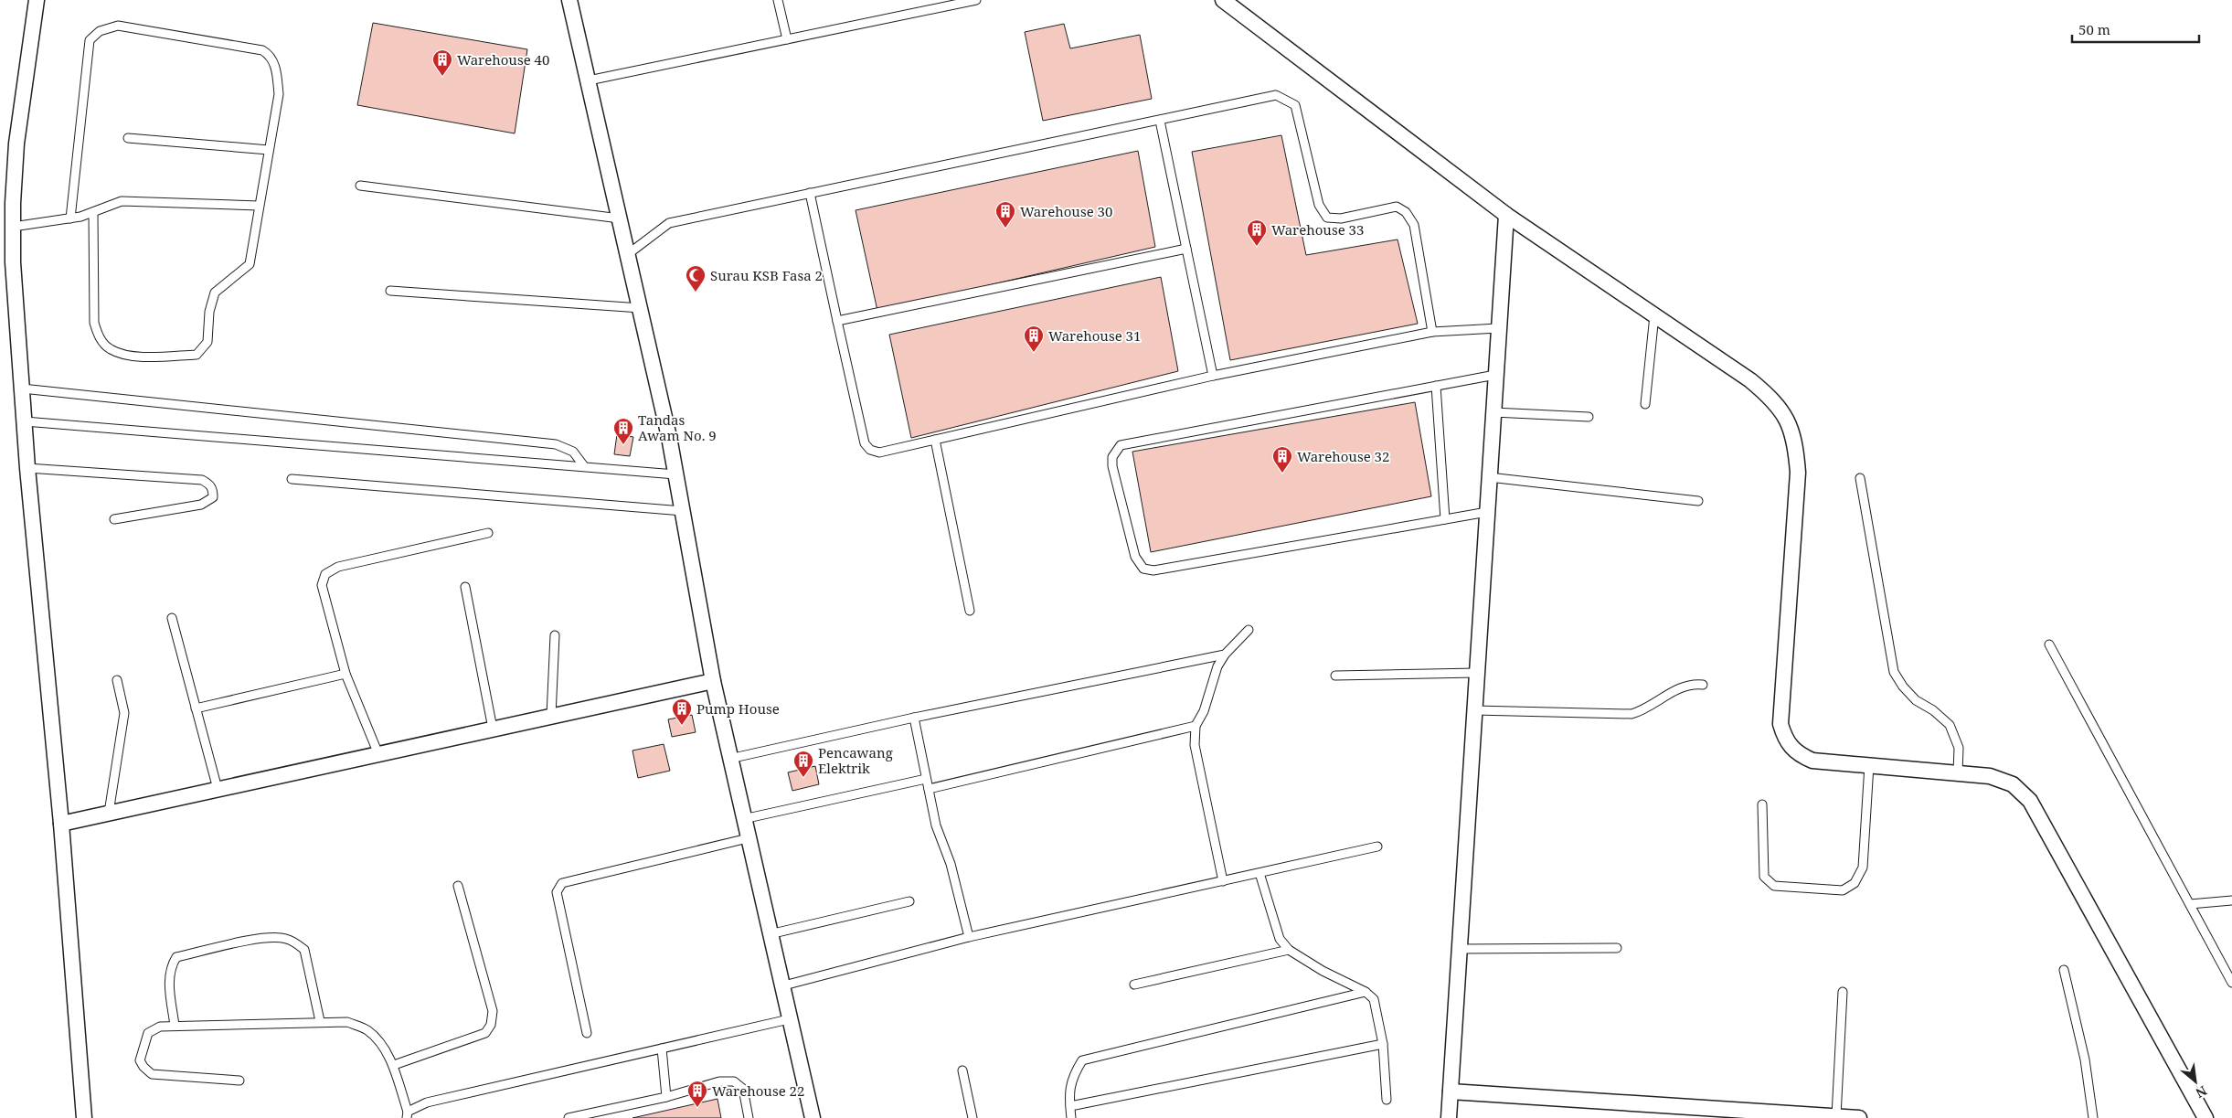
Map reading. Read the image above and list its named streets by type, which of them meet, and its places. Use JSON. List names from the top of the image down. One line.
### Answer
{"places":{"building":["Warehouse 40","Warehouse 30","Warehouse 33","Warehouse 31","Tandas Awam No. 9","Warehouse 32","Pump House","Pencawang Elektrik","Warehouse 22"],"mosque":["Surau KSB Fasa 2"]},"scale_bar":"50 m","north":"bottom right"}
